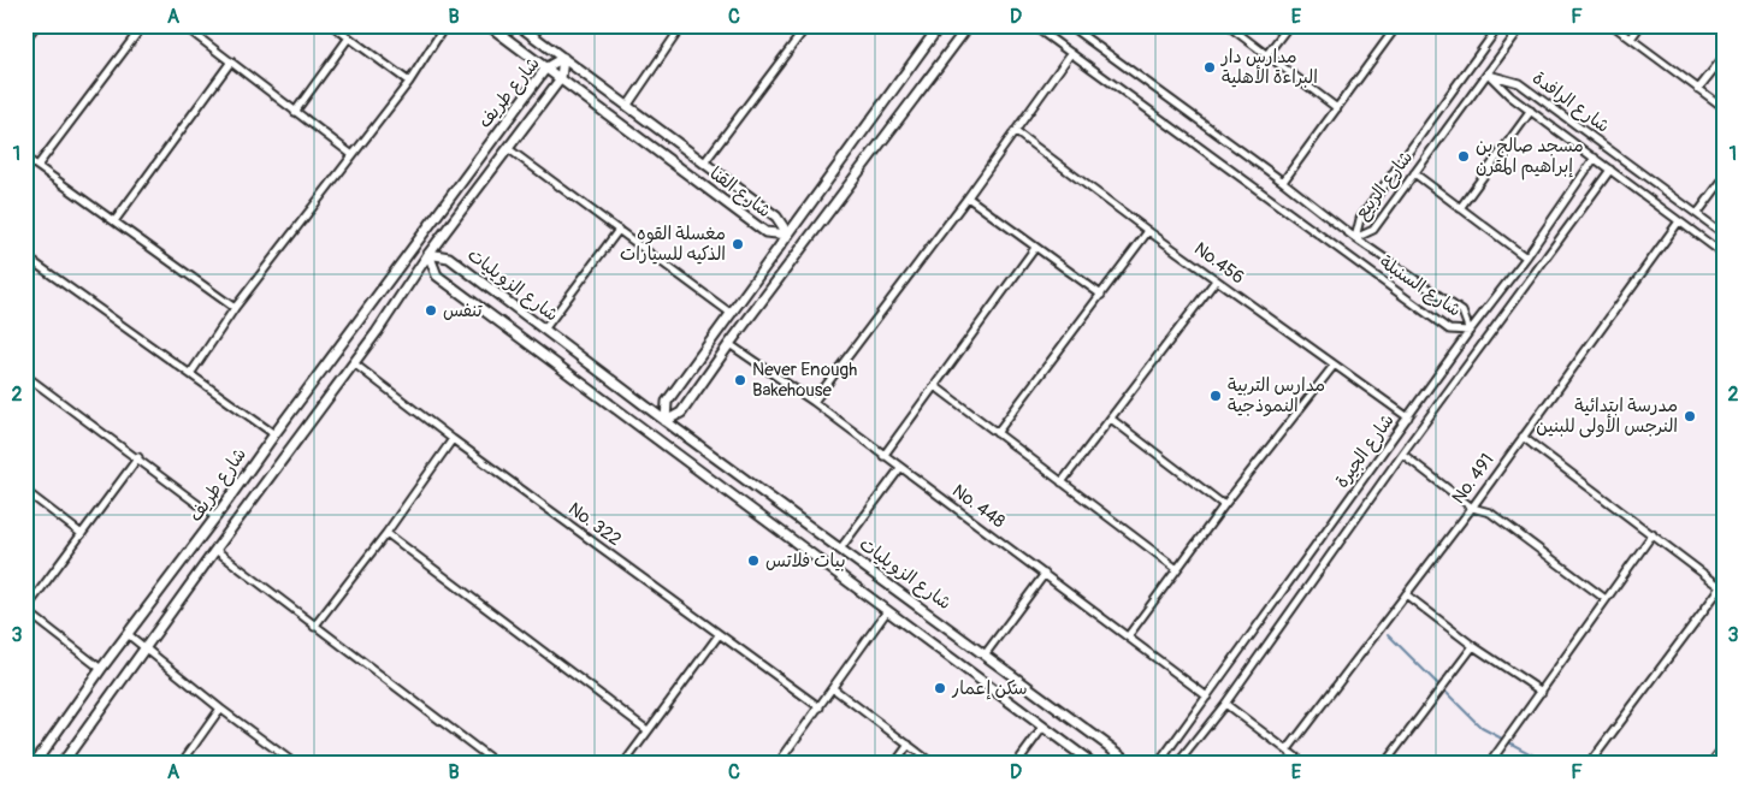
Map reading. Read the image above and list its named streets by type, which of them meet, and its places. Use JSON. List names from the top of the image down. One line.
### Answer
{"streets":{"street":["شارع طريف","شارع الرافدة","شارع الربيع","شارع القنا","No.456","شارع الزويليات","شارع السنبلة","شارع الجيرة","No. 491","No. 448","No. 322"]},"crossings":[["شارع طريف","شارع القنا"],["شارع طريف","شارع الزويليات"],["شارع طريف","No. 322"],["شارع الرافدة","شارع الربيع"],["شارع الرافدة","شارع الجيرة"],["شارع الرافدة","No. 491"],["شارع الربيع","شارع السنبلة"],["No.456","شارع الجيرة"],["شارع السنبلة","شارع الجيرة"],["شارع الجيرة","No. 448"]],"places":["مدارس دار البراءة الأهلية","مسجد صالح بن إبراهيم المقرن","مغسلة القوه الذكيه للسيارات","تنفس","Never Enough Bakehouse","مدارس التربية النموذجية","مدرسة ابتدائية النرجس الأولى للبنين","بيات فلاتس","سكن إعمار"],"grid":{"columns":["A","B","C","D","E","F"],"rows":["1","2","3"]}}
